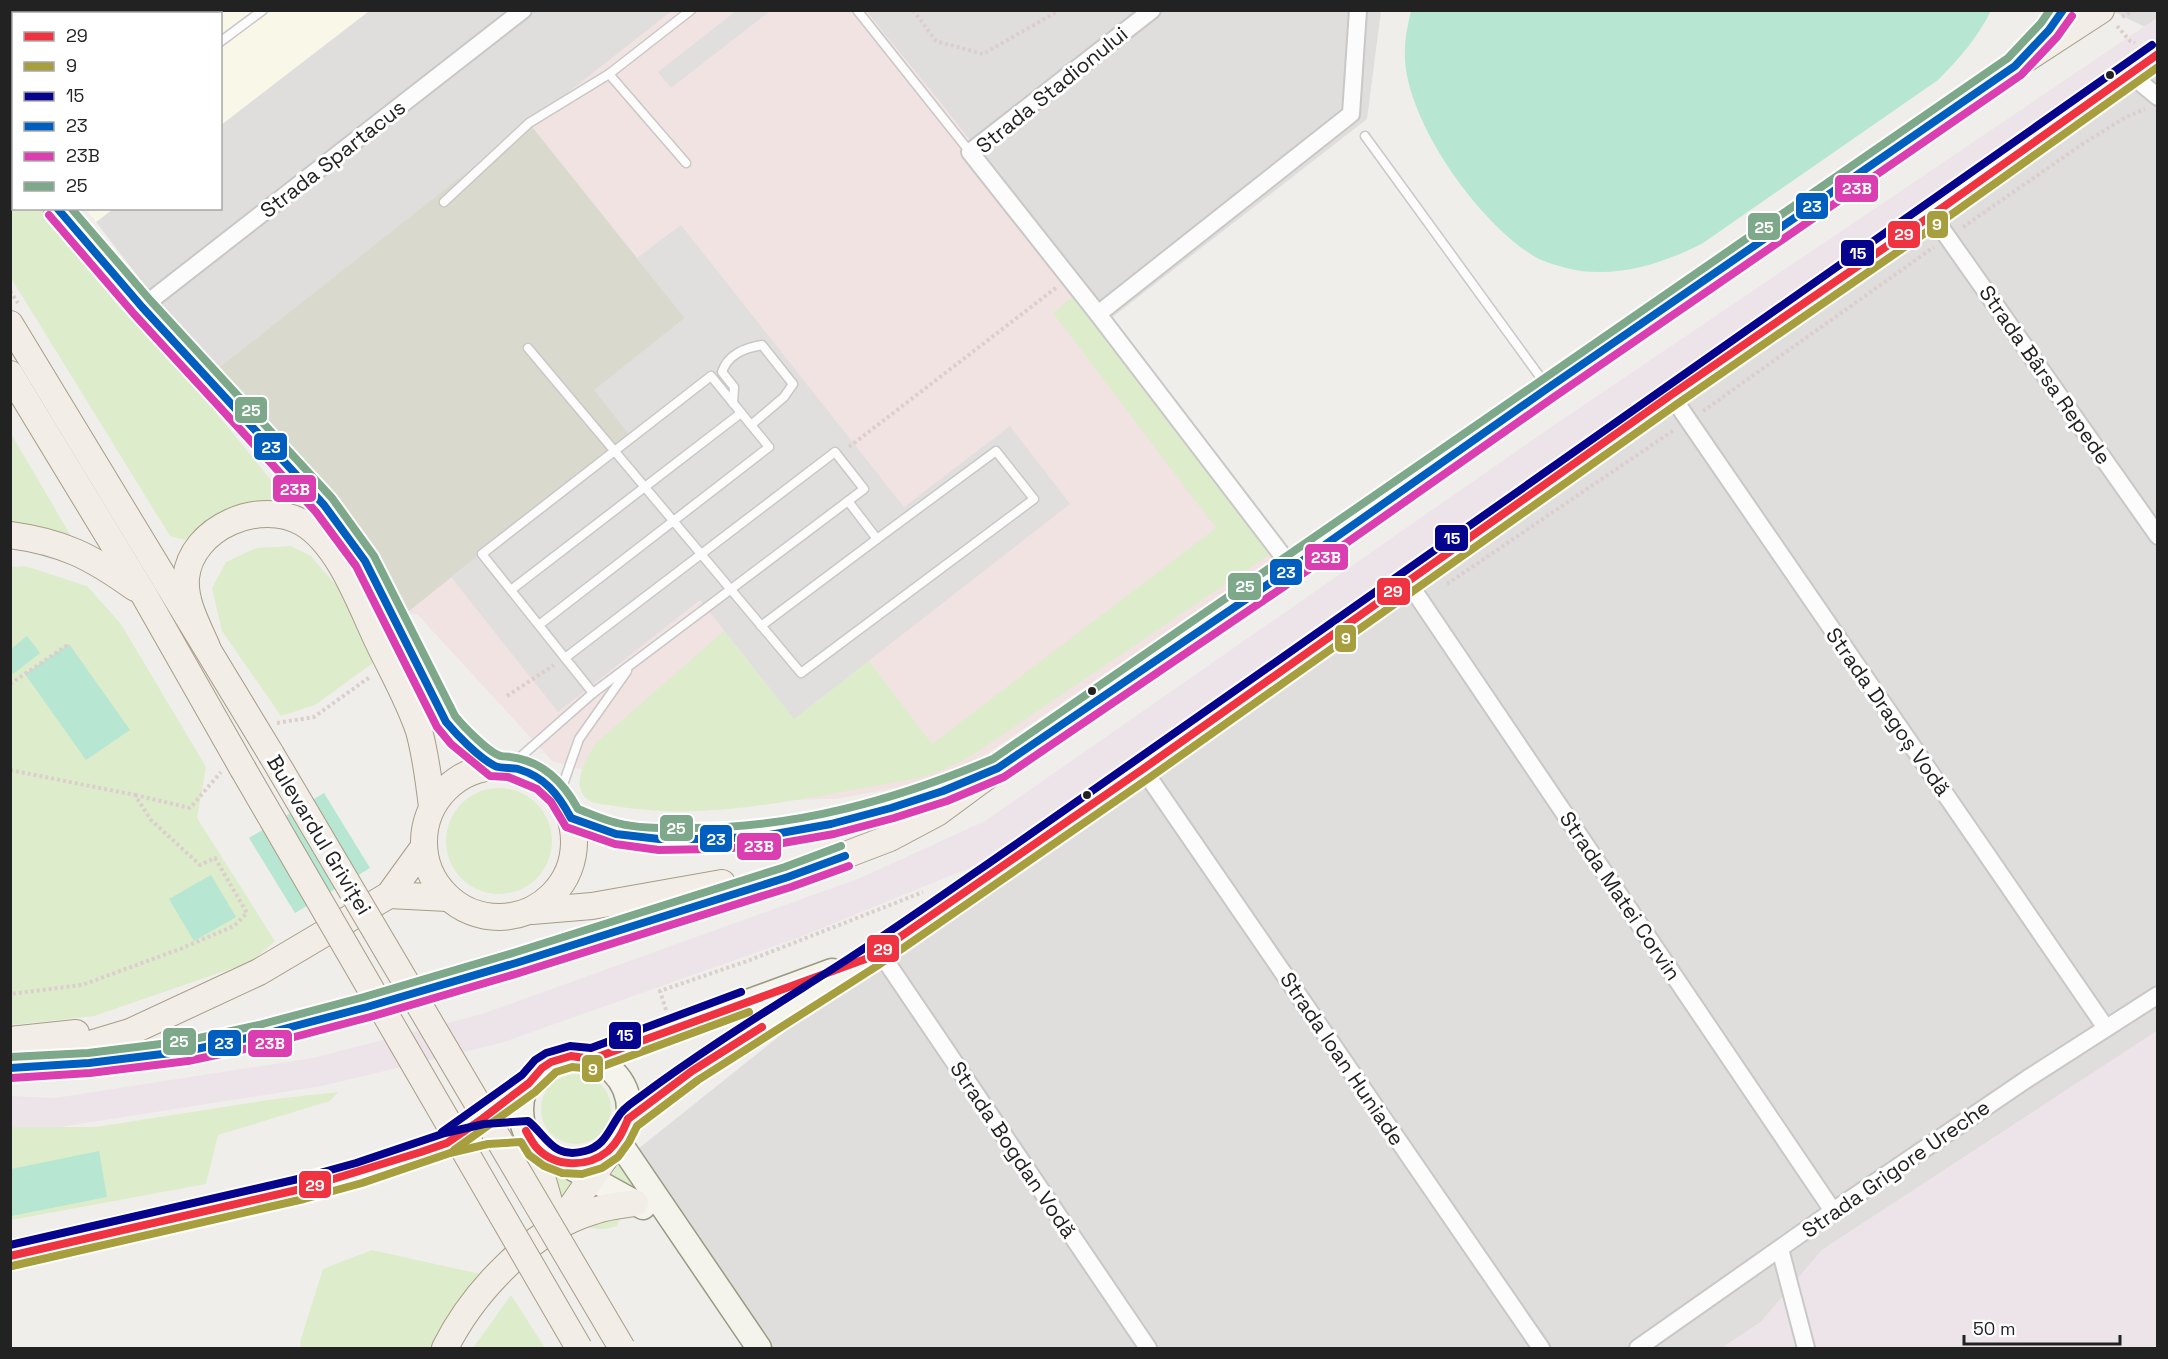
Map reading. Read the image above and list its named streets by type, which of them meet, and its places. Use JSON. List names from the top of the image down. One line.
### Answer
{"streets":{"main road":["Bulevardul Griviței"],"street":["Strada Stadionului","Strada Spartacus","Strada Bârsa Repede","Strada Dragoș Vodă","Strada Matei Corvin","Strada Ioan Huniade","Strada Bogdan Vodă","Strada Grigore Ureche"]},"crossings":[["Strada Dragoș Vodă","Strada Grigore Ureche"],["Strada Matei Corvin","Strada Grigore Ureche"]],"lines":["transit line 23","transit line 25","transit line 23B","transit line 15","transit line 29","transit line 9"],"legend":["29","9","15","23","23B","25"],"scale_bar":"50 m"}
